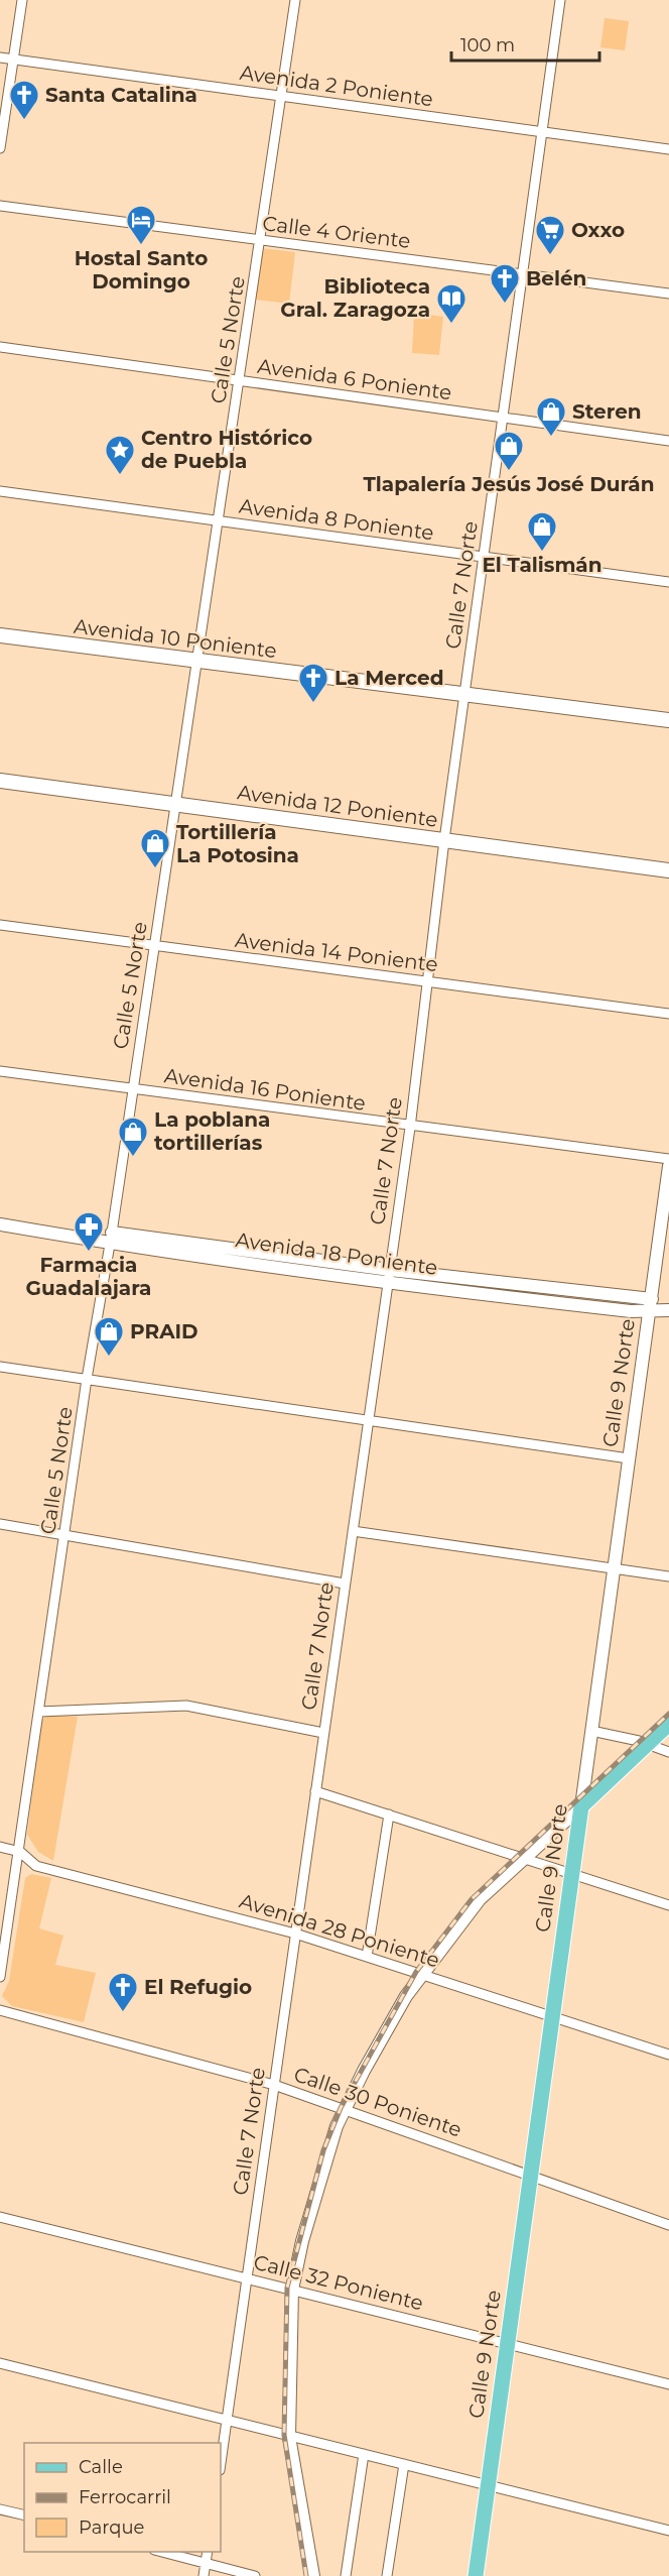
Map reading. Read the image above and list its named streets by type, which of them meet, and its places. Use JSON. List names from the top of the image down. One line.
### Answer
{"streets":{"main road":["Avenida 10 Poniente","Avenida 12 Poniente","Calle 9 Norte"],"street":["Avenida 2 Poniente","Calle 4 Oriente","Calle 5 Norte","Avenida 6 Poniente","Avenida 8 Poniente","Calle 7 Norte","Avenida 14 Poniente","Avenida 16 Poniente","Avenida 18 Poniente","Avenida 28 Poniente","Calle 30 Poniente","Calle 32 Poniente"]},"crossings":[["Avenida 2 Poniente","Calle 5 Norte"],["Avenida 2 Poniente","Calle 7 Norte"],["Calle 4 Oriente","Calle 5 Norte"],["Calle 4 Oriente","Calle 7 Norte"],["Calle 5 Norte","Avenida 6 Poniente"],["Calle 5 Norte","Avenida 8 Poniente"],["Calle 5 Norte","Avenida 10 Poniente"],["Calle 5 Norte","Avenida 12 Poniente"],["Calle 5 Norte","Avenida 14 Poniente"],["Calle 5 Norte","Avenida 16 Poniente"],["Calle 5 Norte","Avenida 18 Poniente"],["Calle 5 Norte","Avenida 28 Poniente"],["Avenida 6 Poniente","Calle 7 Norte"],["Avenida 8 Poniente","Calle 7 Norte"],["Calle 7 Norte","Avenida 10 Poniente"],["Calle 7 Norte","Avenida 12 Poniente"],["Calle 7 Norte","Avenida 14 Poniente"],["Calle 7 Norte","Avenida 16 Poniente"],["Calle 7 Norte","Avenida 18 Poniente"],["Calle 7 Norte","Avenida 28 Poniente"],["Calle 7 Norte","Calle 30 Poniente"],["Calle 7 Norte","Calle 32 Poniente"],["Avenida 18 Poniente","Calle 9 Norte"],["Calle 9 Norte","Avenida 28 Poniente"],["Calle 9 Norte","Calle 30 Poniente"],["Calle 9 Norte","Calle 32 Poniente"]],"places":{"church":["Santa Catalina","Belén","La Merced","El Refugio"],"hotel":["Hostal Santo Domingo"],"supermarket":["Oxxo"],"library":["Biblioteca Gral. Zaragoza"],"shop":["Steren","Tlapalería Jesús José Durán","El Talismán","Tortillería La Potosina","La poblana tortillerías","PRAID"],"place":["Centro Histórico de Puebla"],"pharmacy":["Farmacia Guadalajara"]},"legend":["Calle","Ferrocarril","Parque"],"scale_bar":"100 m"}
